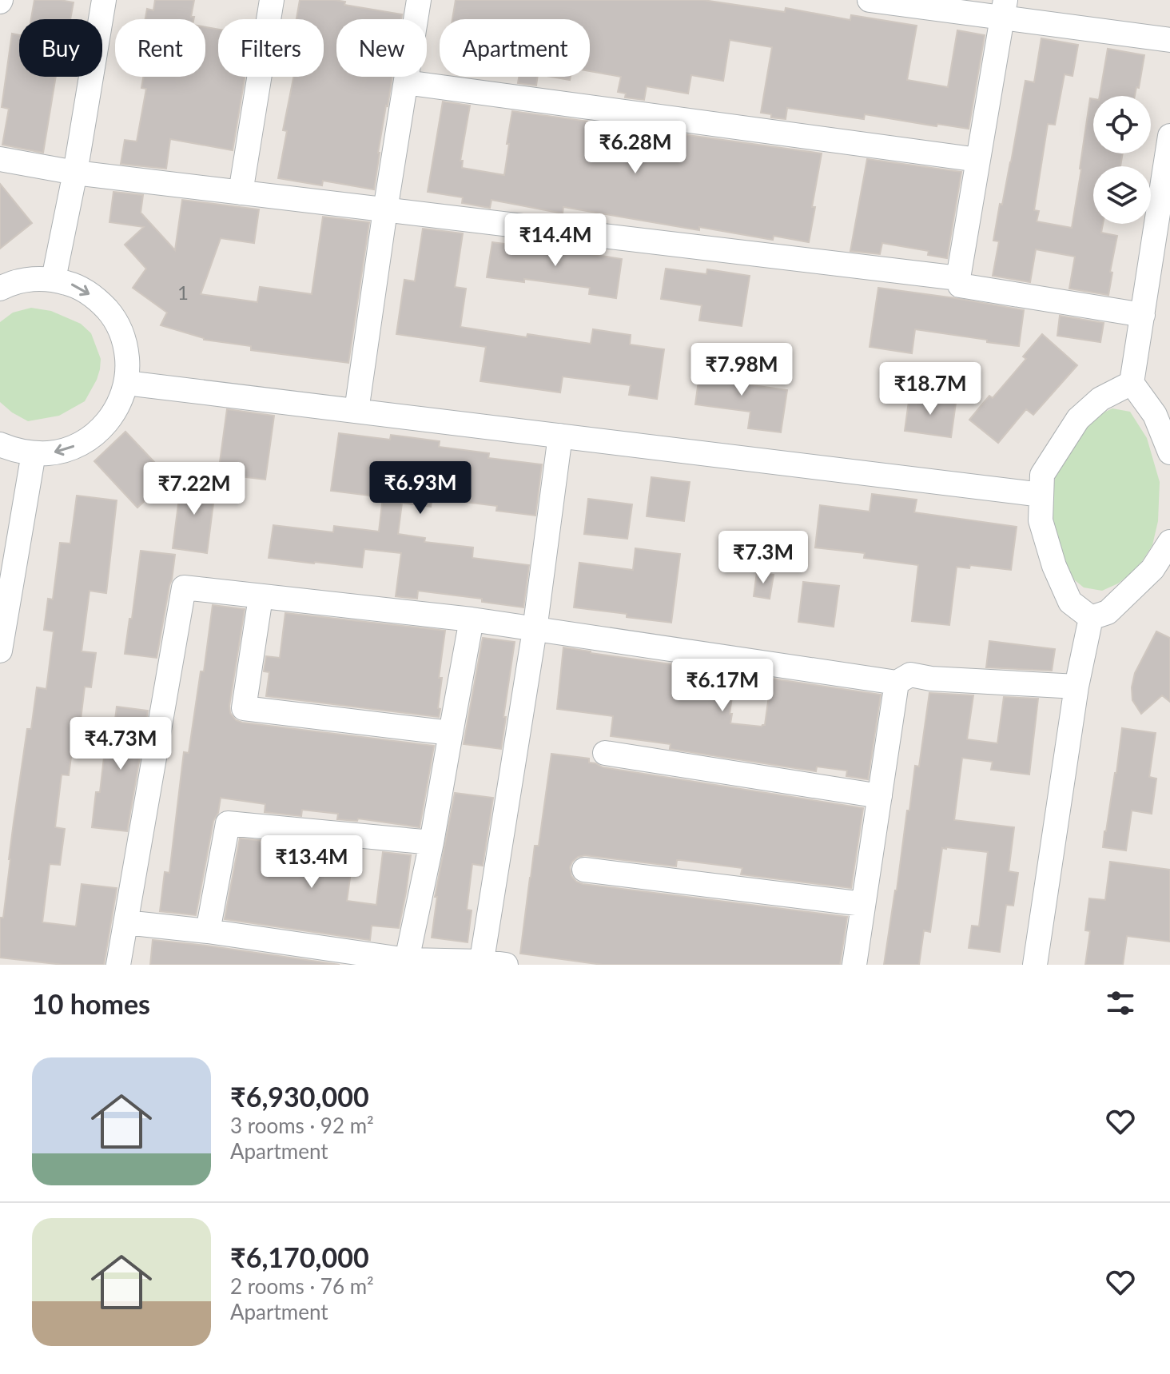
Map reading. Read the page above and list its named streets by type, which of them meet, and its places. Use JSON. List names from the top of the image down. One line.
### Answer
{"house_numbers":["1"],"page":{"chip":["Buy","Rent","Filters","New","Apartment"],"price":["₹6.28M","₹14.4M","₹7.98M","₹18.7M","₹6.93M","₹7.22M","₹7.3M","₹6.17M","₹4.73M","₹13.4M"],"heading":"10 homes","list":[{"name":"₹6,930,000","note":"3 rooms · 92 m² · Apartment"},{"name":"₹6,170,000","note":"2 rooms · 76 m² · Apartment"}]}}
